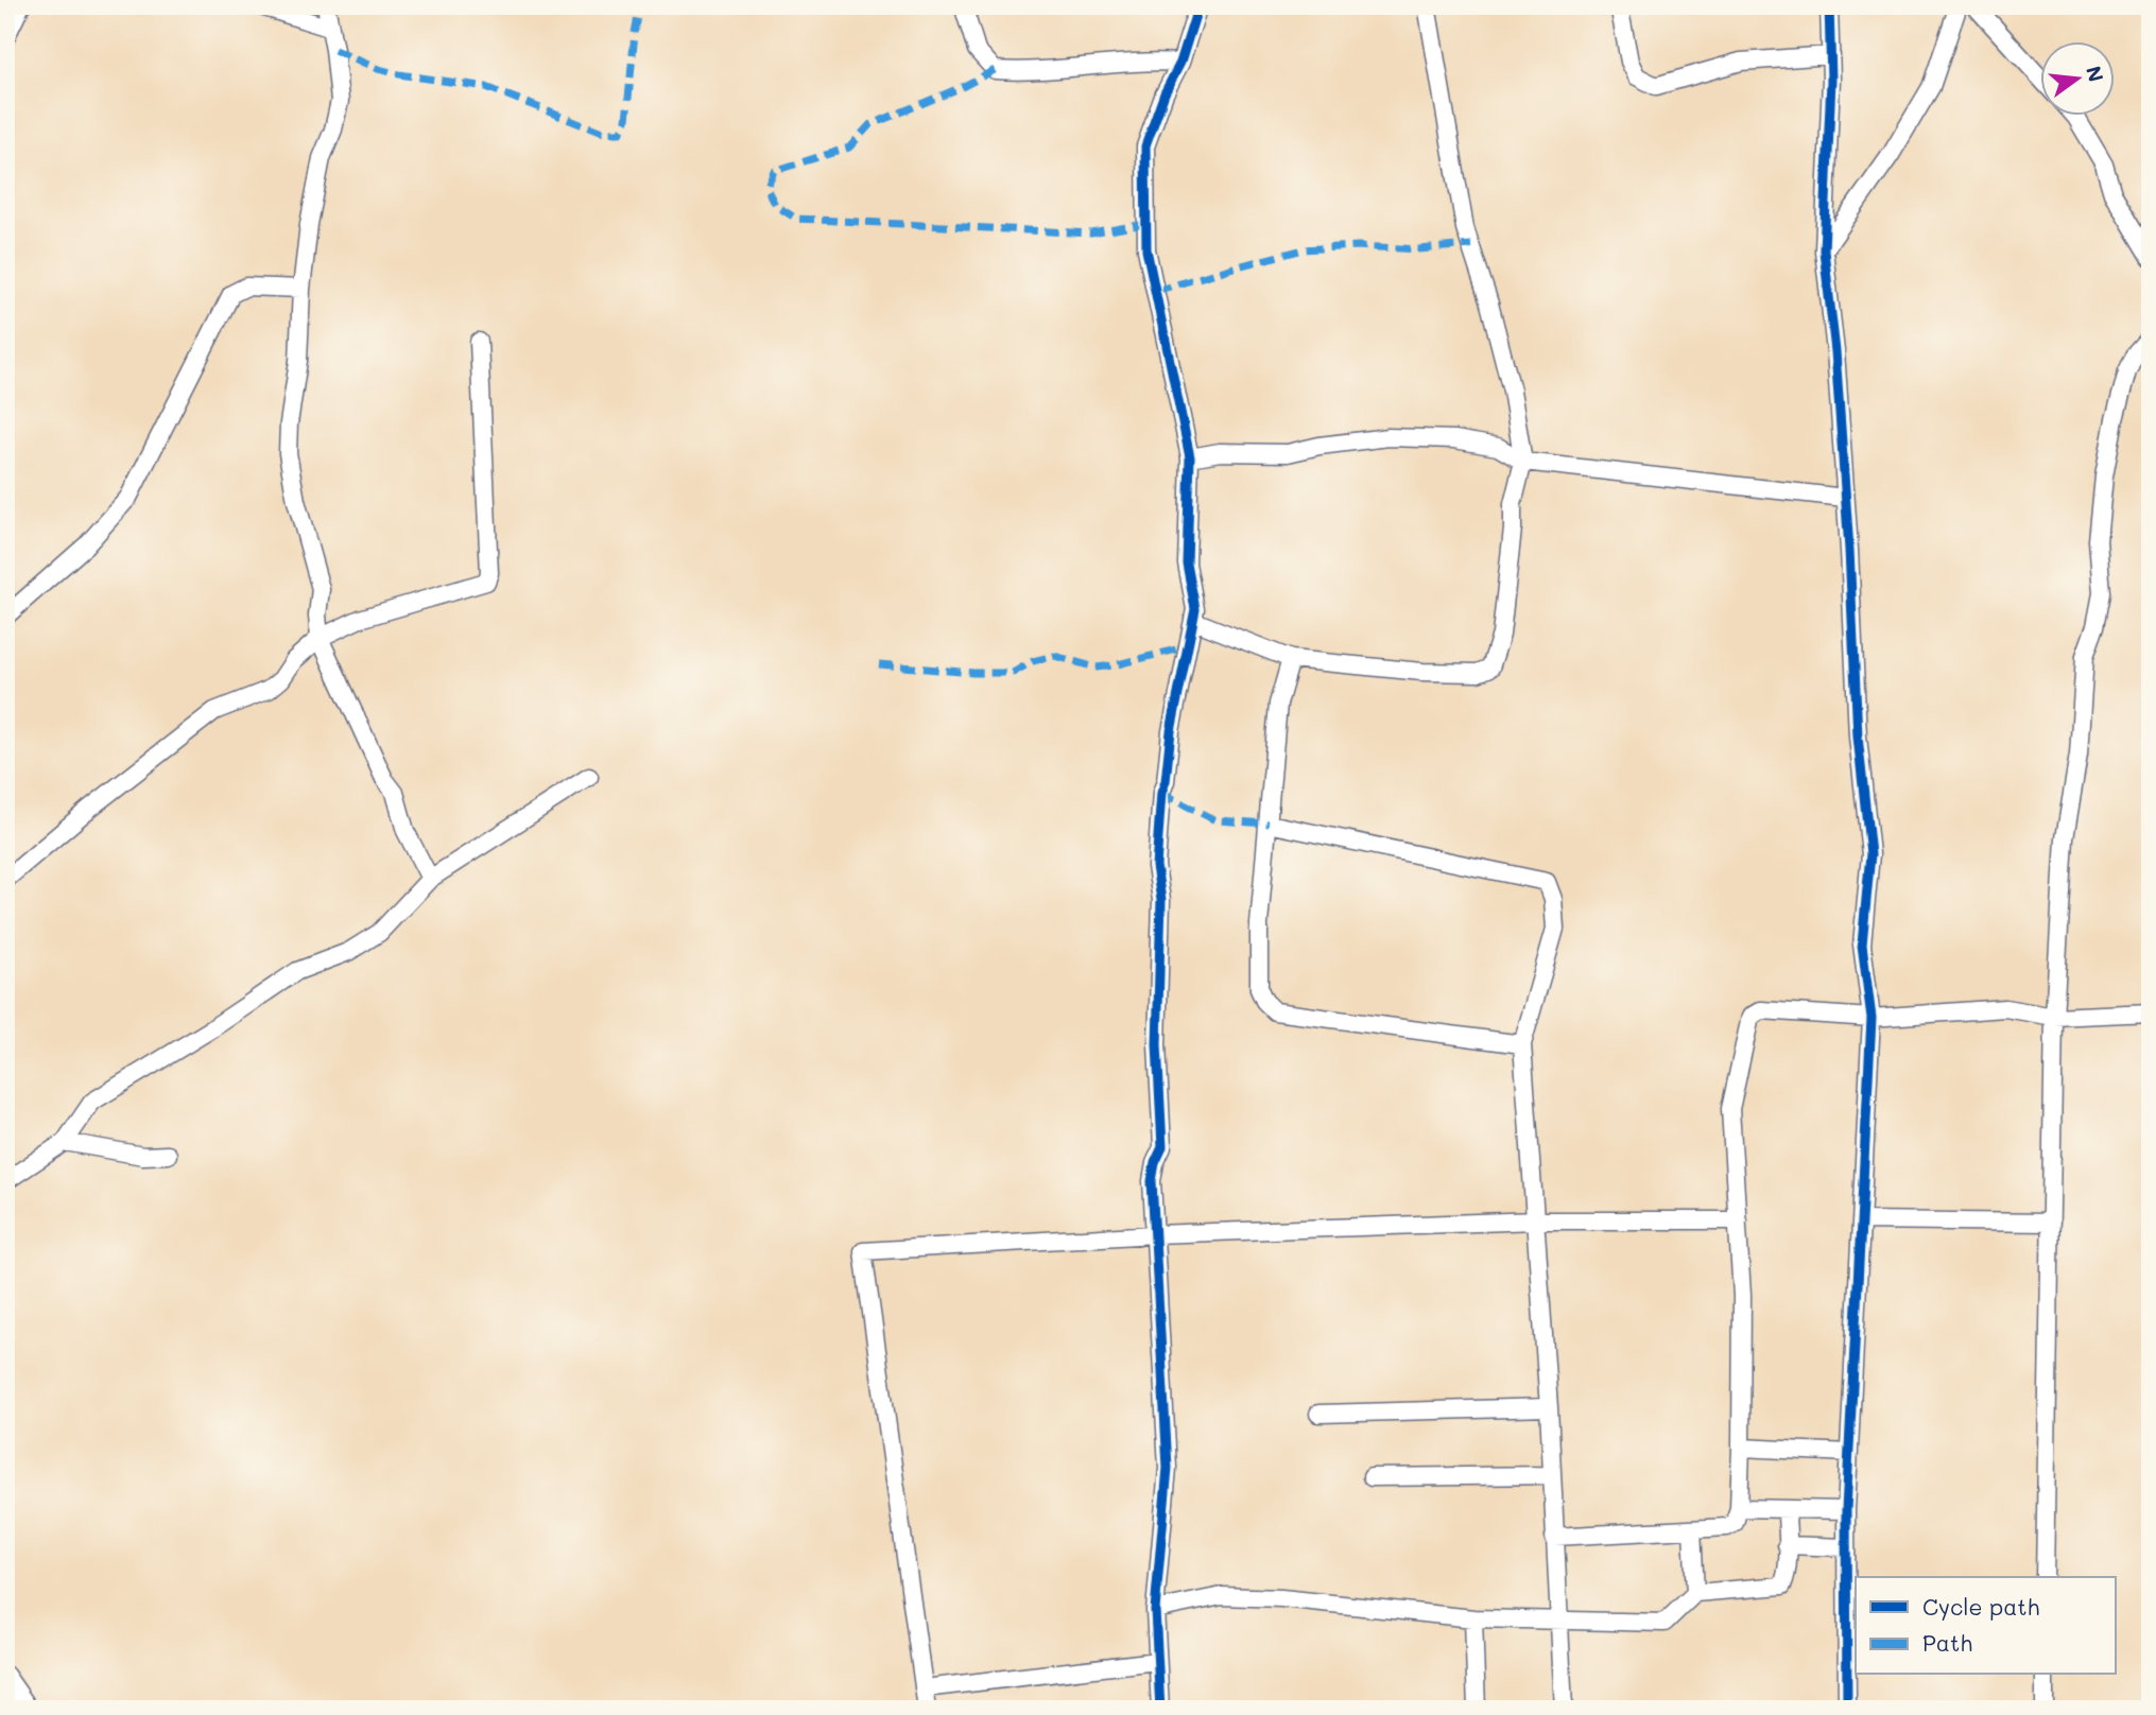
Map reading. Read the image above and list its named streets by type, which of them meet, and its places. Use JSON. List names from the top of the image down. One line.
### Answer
{"legend":["Cycle path","Path"],"north":"right"}
